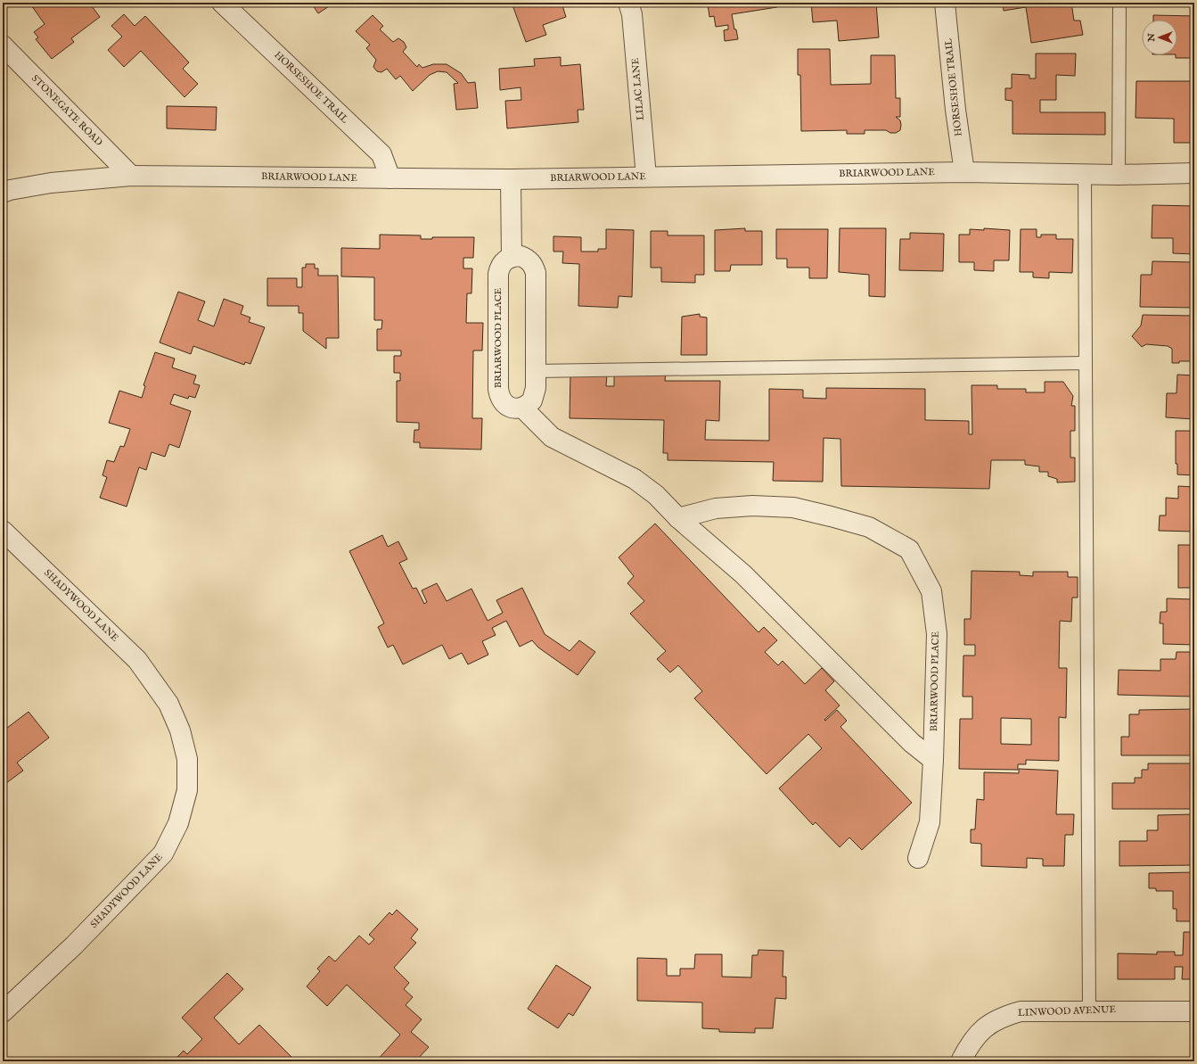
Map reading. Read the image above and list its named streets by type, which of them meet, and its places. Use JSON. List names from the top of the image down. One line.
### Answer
{"streets":{"street":["HORSESHOE TRAIL","LILAC LANE","STONEGATE ROAD","BRIARWOOD LANE","BRIARWOOD PLACE","SHADYWOOD LANE","LINWOOD AVENUE"]},"crossings":[["HORSESHOE TRAIL","BRIARWOOD LANE"],["LILAC LANE","BRIARWOOD LANE"],["STONEGATE ROAD","BRIARWOOD LANE"]],"north":"left"}
